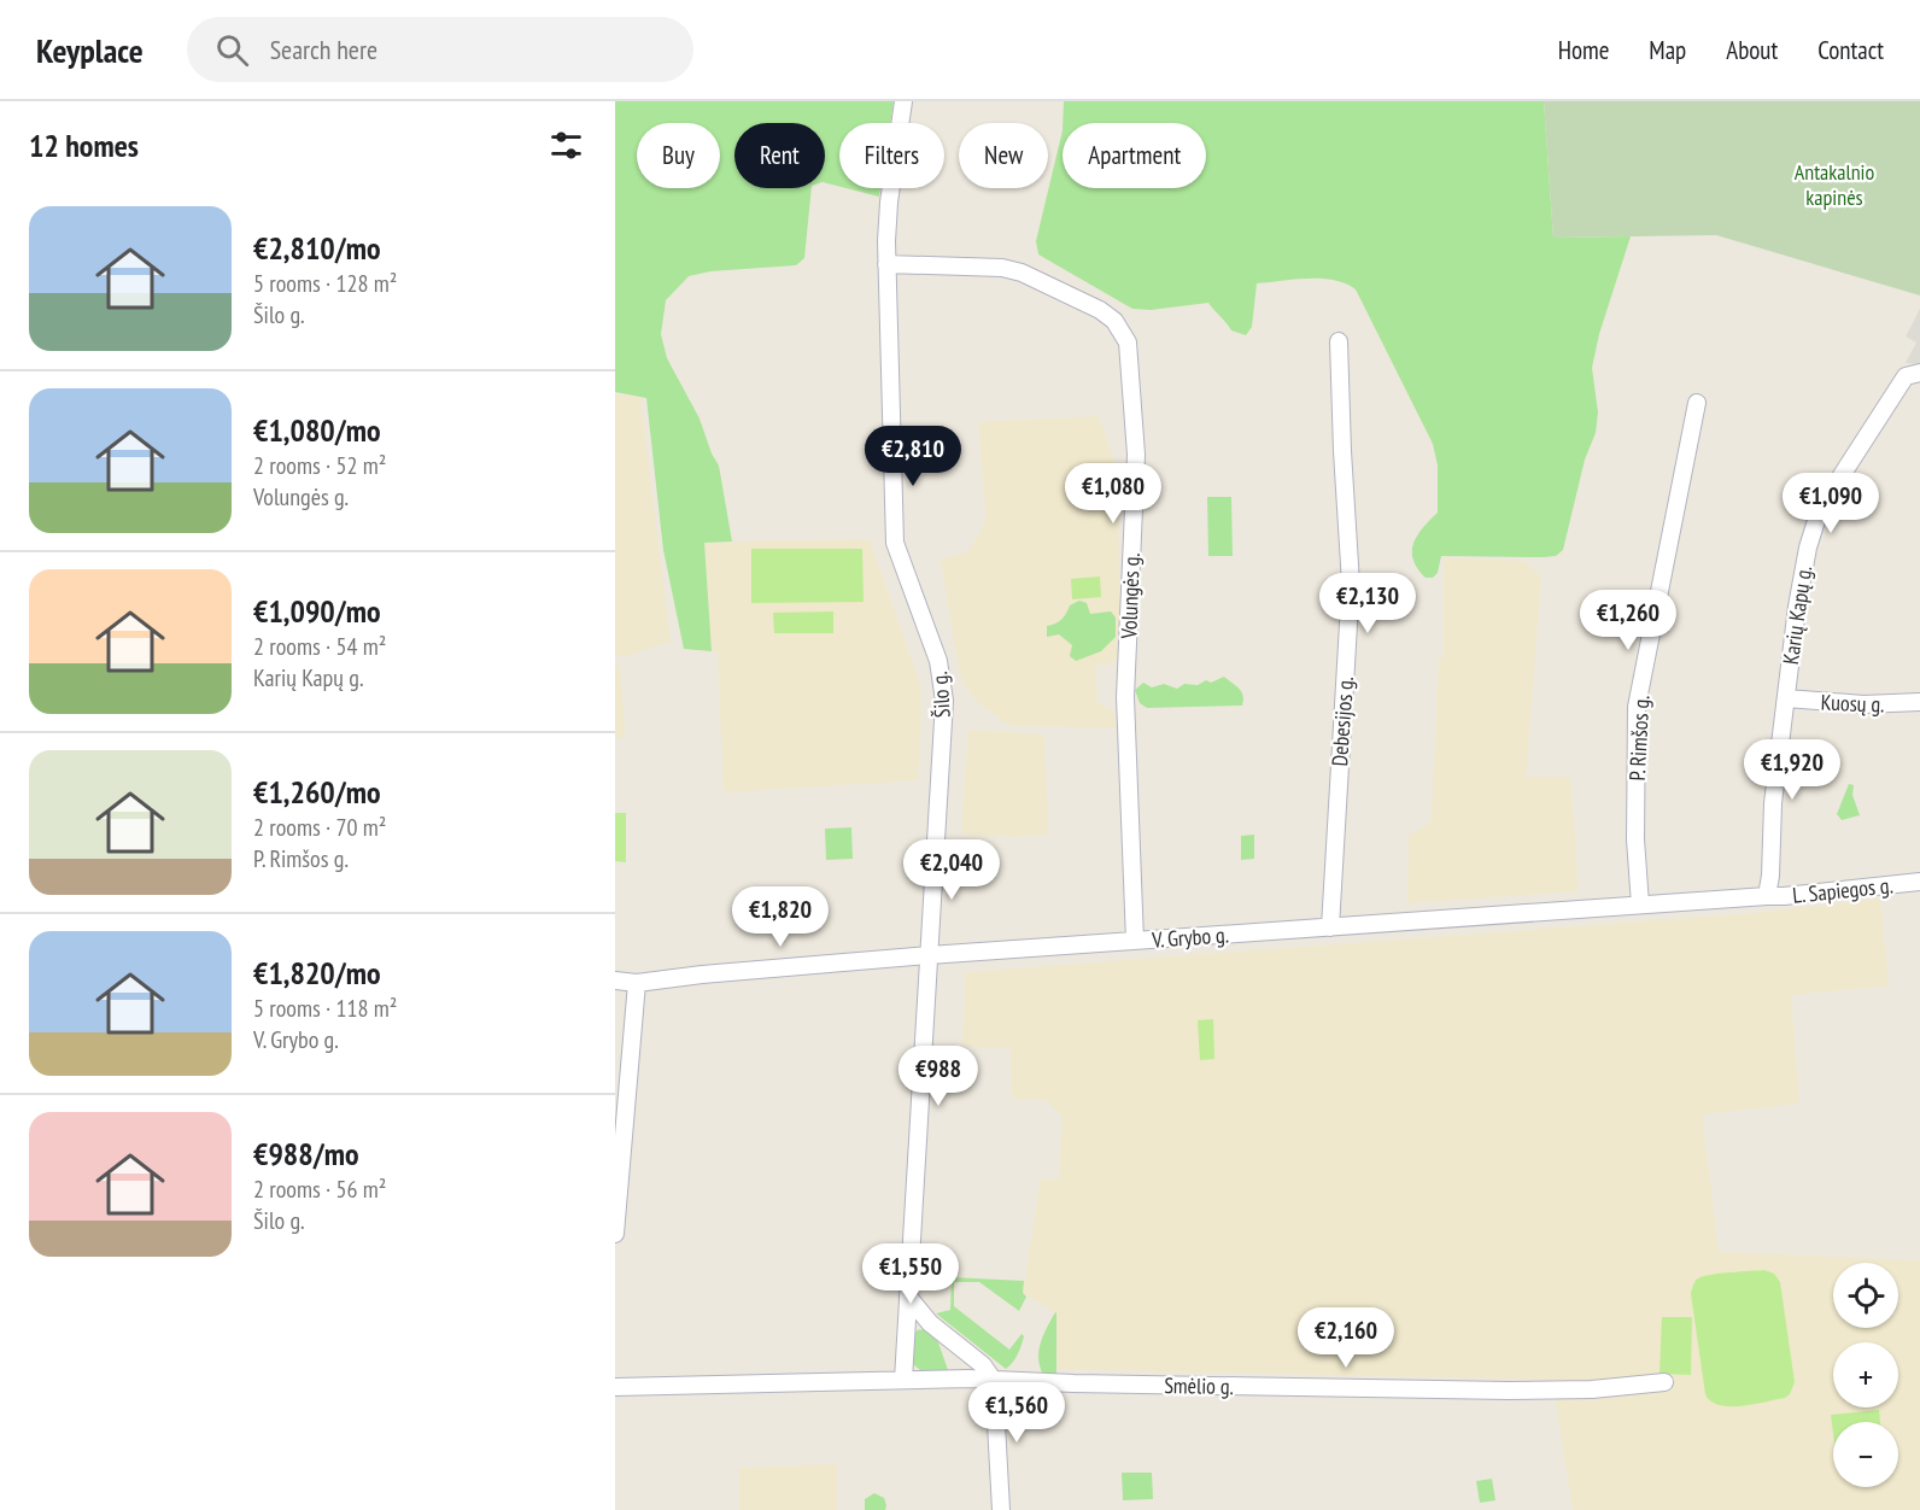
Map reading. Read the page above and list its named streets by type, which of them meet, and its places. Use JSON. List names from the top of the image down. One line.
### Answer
{"streets":{"street":["Volungės g.","Karių Kapų g.","Šilo g.","Kuosų g.","Debesijos g.","P. Rimšos g.","L. Sapiegos g.","V. Grybo g.","Smėlio g."]},"crossings":[["Volungės g.","Šilo g."],["Volungės g.","V. Grybo g."],["Karių Kapų g.","Kuosų g."],["Karių Kapų g.","L. Sapiegos g."],["Karių Kapų g.","V. Grybo g."],["Šilo g.","V. Grybo g."],["Debesijos g.","V. Grybo g."],["P. Rimšos g.","V. Grybo g."],["L. Sapiegos g.","V. Grybo g."]],"parks":["Antakalnio kapinės"],"page":{"header":"Keyplace","search":"Search here","nav":["Home","Map","About","Contact"],"heading":"12 homes","chip":["Buy","Rent","Filters","New","Apartment"],"list":[{"name":"€2,810/mo","note":"5 rooms · 128 m² · Šilo g."},{"name":"€1,080/mo","note":"2 rooms · 52 m² · Volungės g."},{"name":"€1,090/mo","note":"2 rooms · 54 m² · Karių Kapų g."},{"name":"€1,260/mo","note":"2 rooms · 70 m² · P. Rimšos g."},{"name":"€1,820/mo","note":"5 rooms · 118 m² · V. Grybo g."},{"name":"€988/mo","note":"2 rooms · 56 m² · Šilo g."}],"price":["€2,810","€1,080","€1,090","€2,130","€1,260","€1,920","€2,040","€1,820","€988","€1,550","€2,160","€1,560"],"map_buttons":["+","−"]}}
